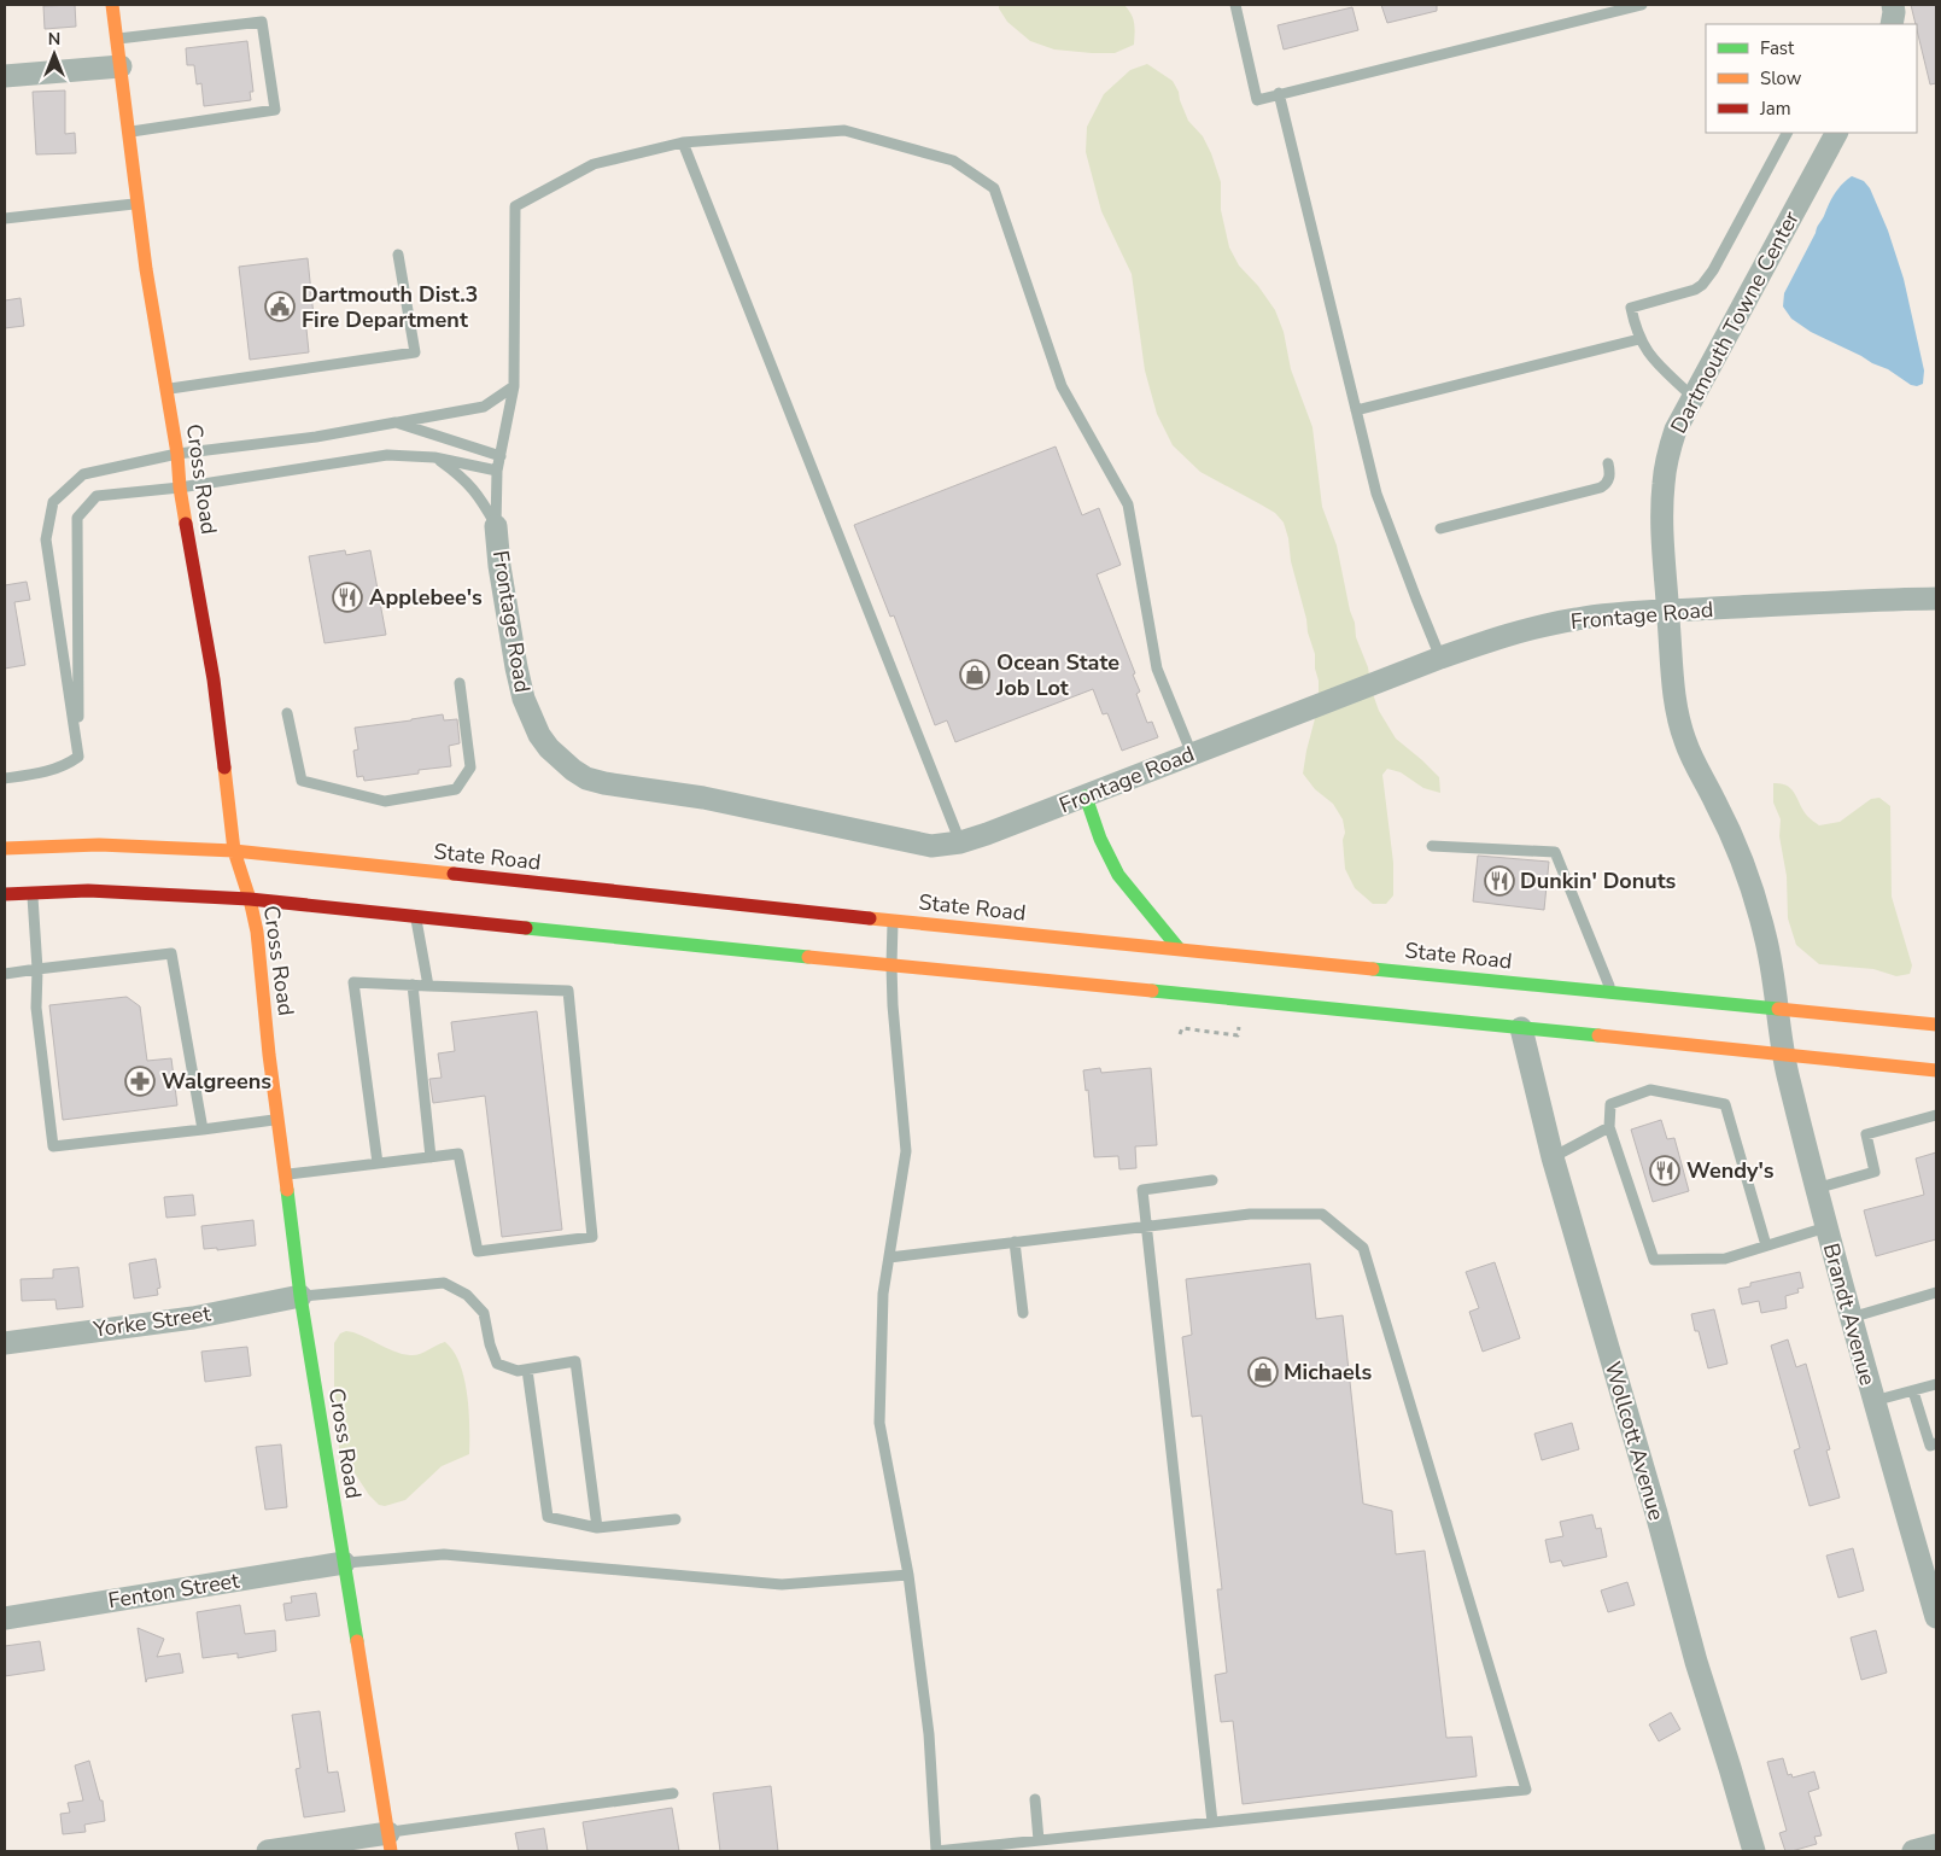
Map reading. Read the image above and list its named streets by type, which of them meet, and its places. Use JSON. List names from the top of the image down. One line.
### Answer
{"streets":{"main road":["Cross Road","State Road"],"street":["Dartmouth Towne Center","Frontage Road","Brandt Avenue","Yorke Street","Wollcott Avenue","Fenton Street"]},"crossings":[["Dartmouth Towne Center","Frontage Road"],["Dartmouth Towne Center","State Road"],["Dartmouth Towne Center","Brandt Avenue"],["Cross Road","State Road"],["Cross Road","Yorke Street"],["Cross Road","Fenton Street"],["State Road","Brandt Avenue"]],"places":{"public building":["Dartmouth Dist.3 Fire Department"],"restaurant":["Applebee's","Dunkin' Donuts","Wendy's"],"shop":["Ocean State Job Lot","Michaels"],"pharmacy":["Walgreens"]},"legend":["Fast","Slow","Jam"],"north":"top"}
